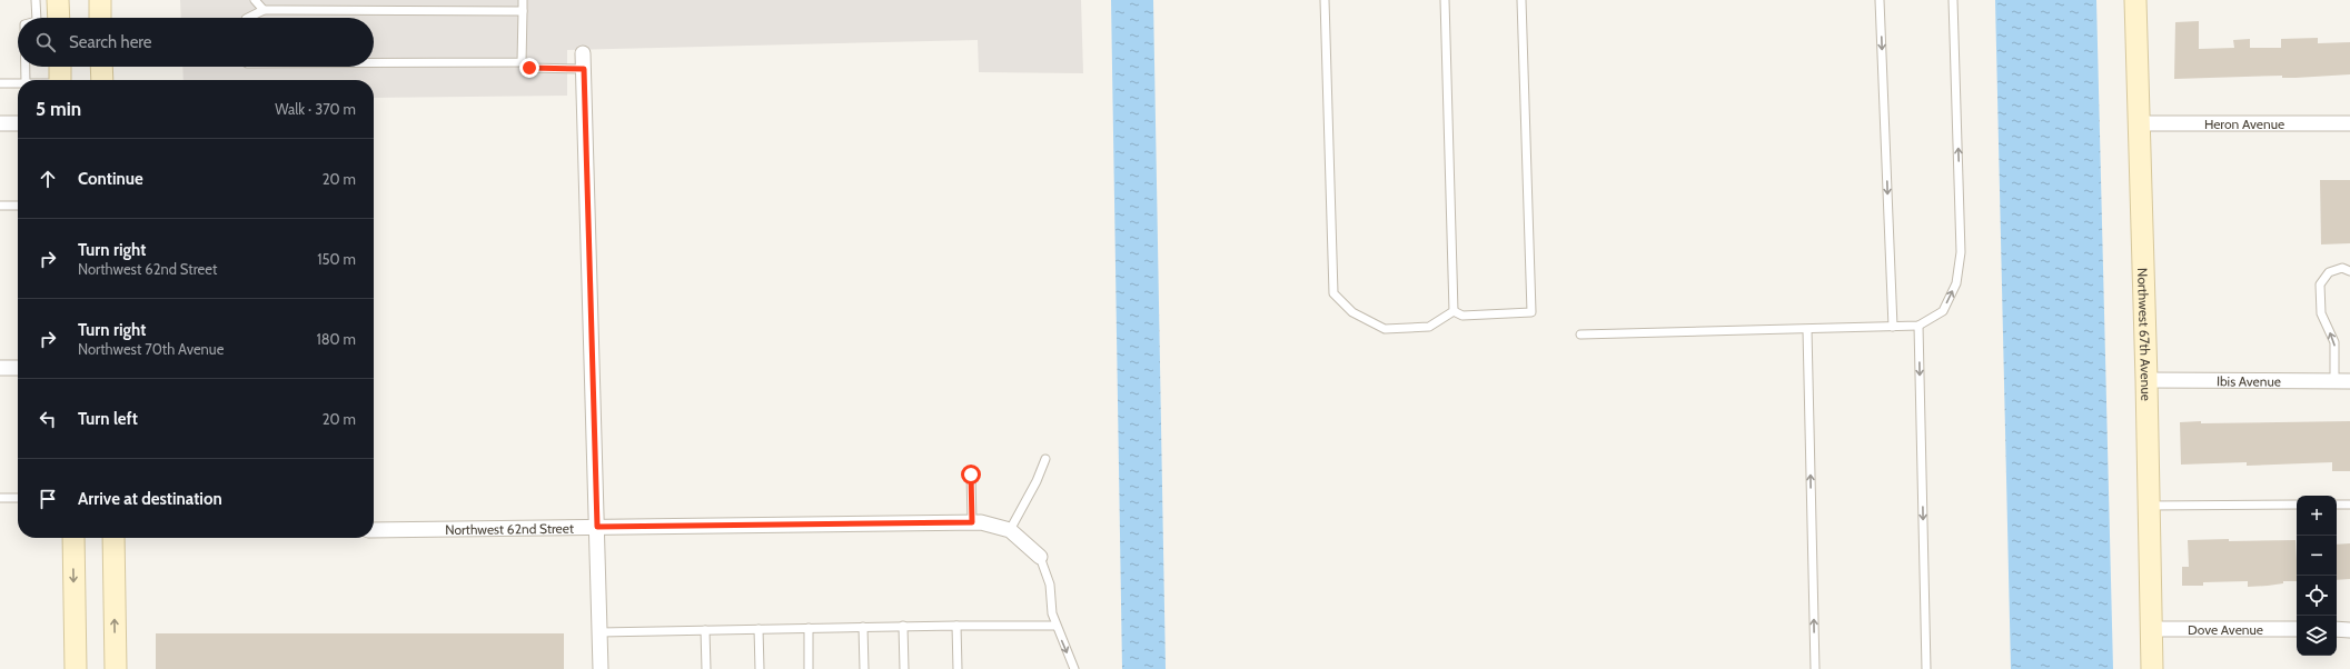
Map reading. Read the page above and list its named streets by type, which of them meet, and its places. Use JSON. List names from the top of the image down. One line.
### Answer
{"streets":{"street":["Heron Avenue","Northwest 67th Avenue","Ibis Avenue","Northwest 62nd Street","Dove Avenue"]},"crossings":[["Heron Avenue","Northwest 67th Avenue"],["Northwest 67th Avenue","Ibis Avenue"],["Northwest 67th Avenue","Dove Avenue"]],"page":{"search":"Search here","heading":["5 min","Walk · 370 m"],"list":[["Continue","20 m"],["Turn right","Northwest 62nd Street","150 m"],["Turn right","Northwest 70th Avenue","180 m"],["Turn left","20 m"],"Arrive at destination"],"map_buttons":["+","−"]}}
